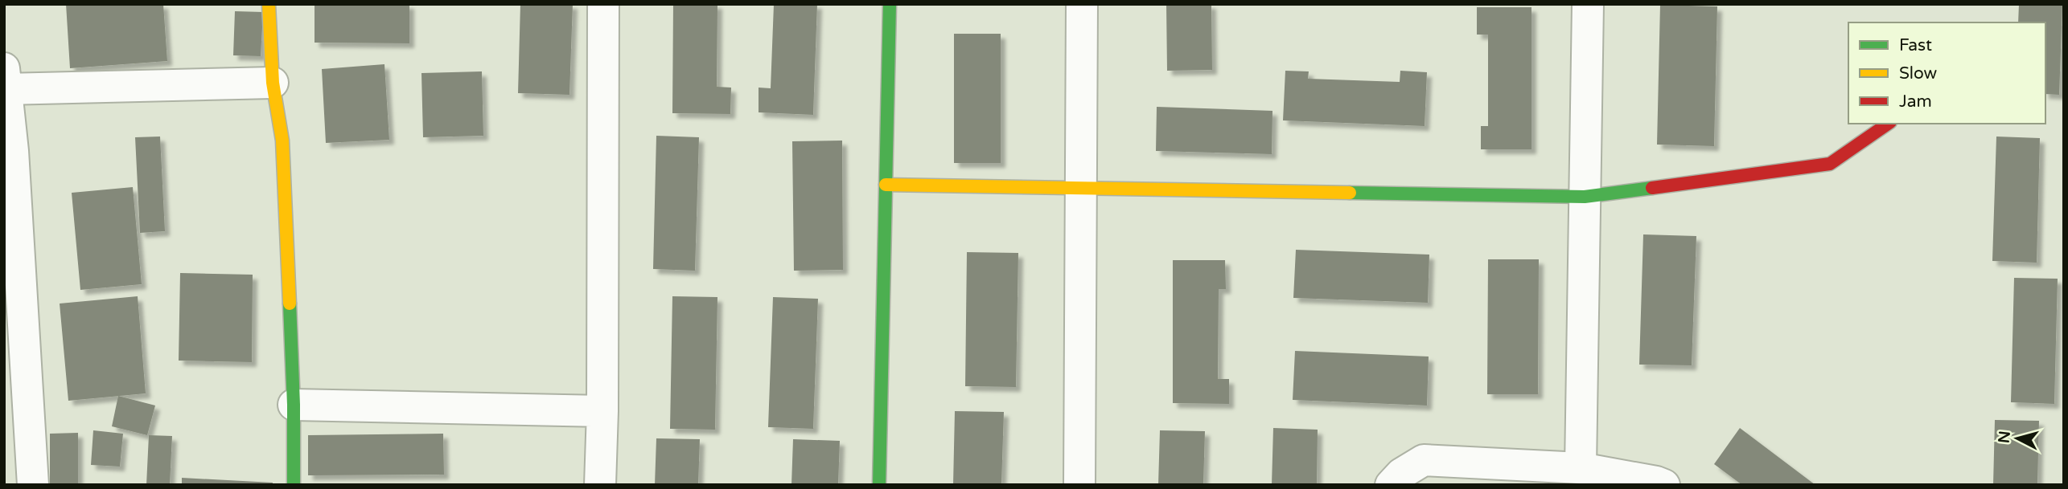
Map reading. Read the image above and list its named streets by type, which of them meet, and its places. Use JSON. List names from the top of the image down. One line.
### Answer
{"legend":["Fast","Slow","Jam"],"north":"left"}
